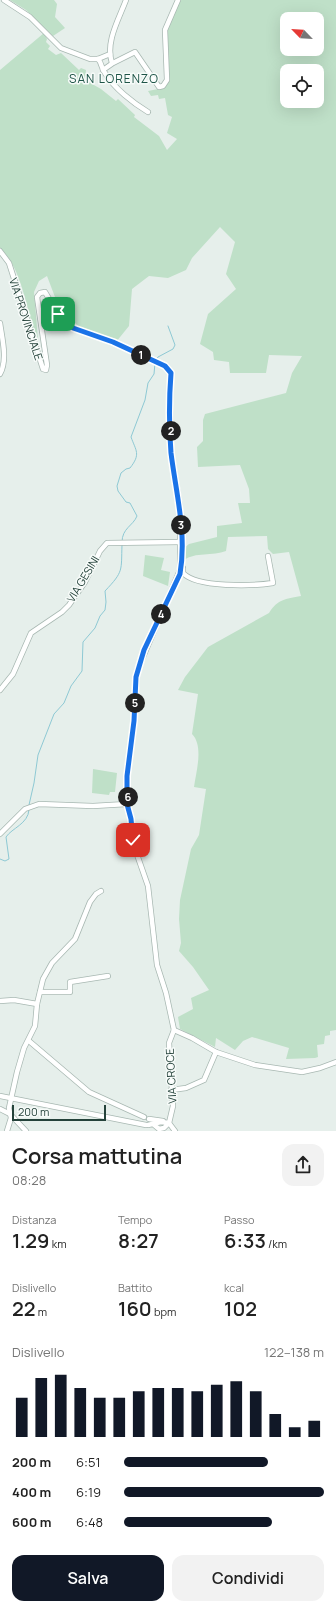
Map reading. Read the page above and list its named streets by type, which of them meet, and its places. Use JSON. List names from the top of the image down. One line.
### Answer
{"streets":{"street":["VIA PROVINCIALE","VIA GESINI","VIA CROCE"]},"crossings":[["VIA PROVINCIALE","VIA GESINI"]],"districts":["SAN LORENZO"],"scale_bar":"200 m","north":"top left","page":{"pins":["1","2","3","4","5","6"],"scale":"200 m","heading":["Corsa mattutina","08:28"],"stats":[["Distanza","1.29 km"],["Tempo","8:27"],["Passo","6:33 /km"],["Dislivello","22 m"],["Battito","160 bpm"],["kcal","102"]],"chart":["Dislivello","122–138 m"],"list":[{"name":"200 m","note":"6:51"},{"name":"400 m","note":"6:19"},{"name":"600 m","note":"6:48"}],"buttons":["Salva","Condividi"]}}
